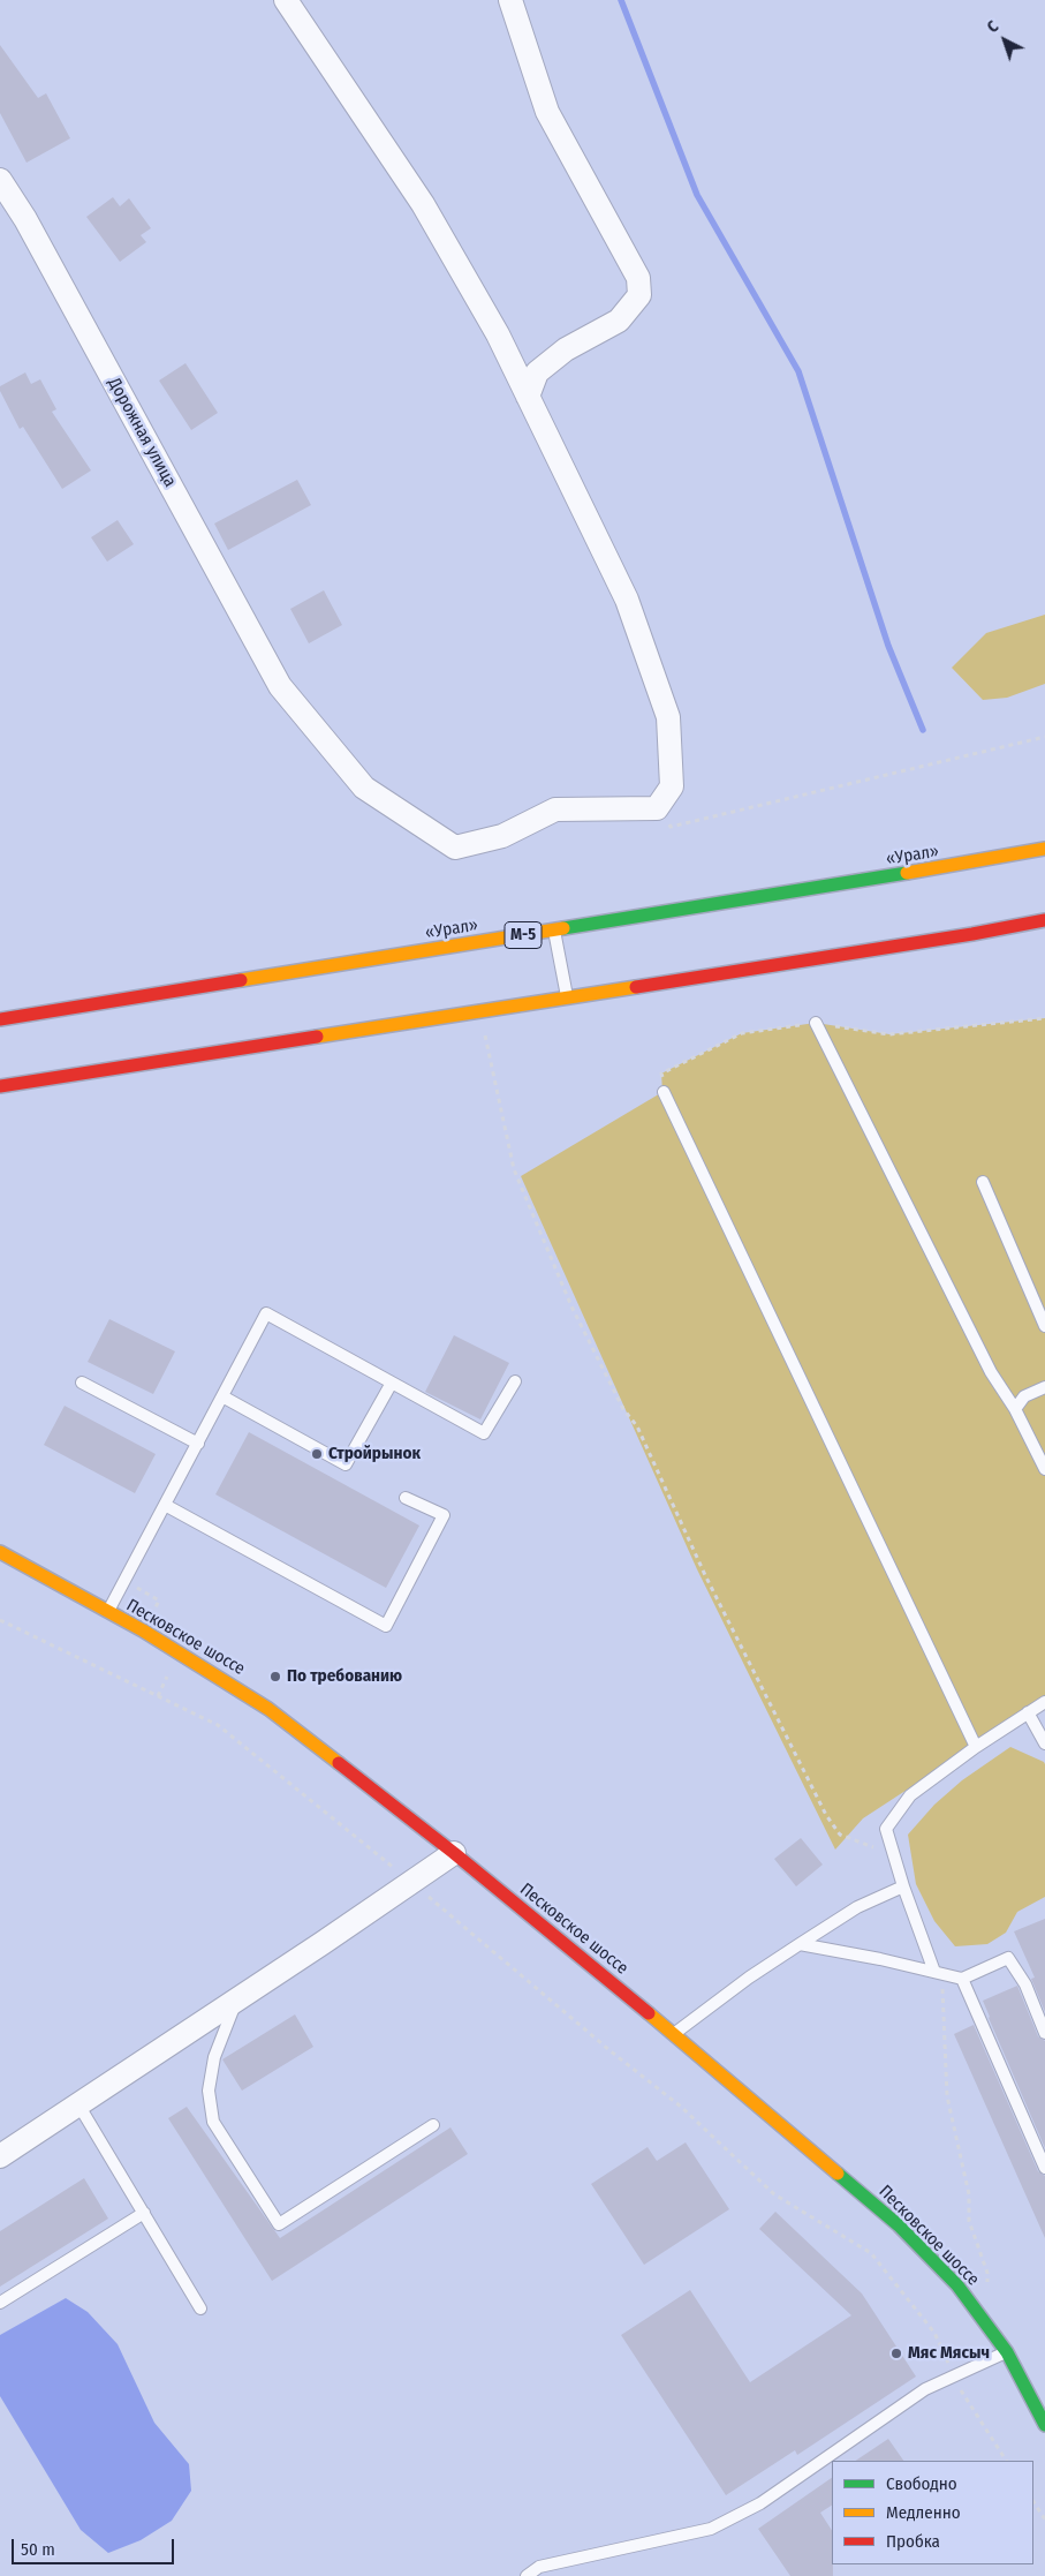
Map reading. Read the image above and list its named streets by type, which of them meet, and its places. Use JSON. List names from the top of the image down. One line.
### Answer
{"streets":{"main road":["«Урал»","М-5","Песковское шоссе"],"street":["Дорожная улица"]},"places":["Стройрынок","По требованию","Мяс Мясыч"],"legend":["Свободно","Медленно","Пробка"],"scale_bar":"50 m","north":"top left"}
